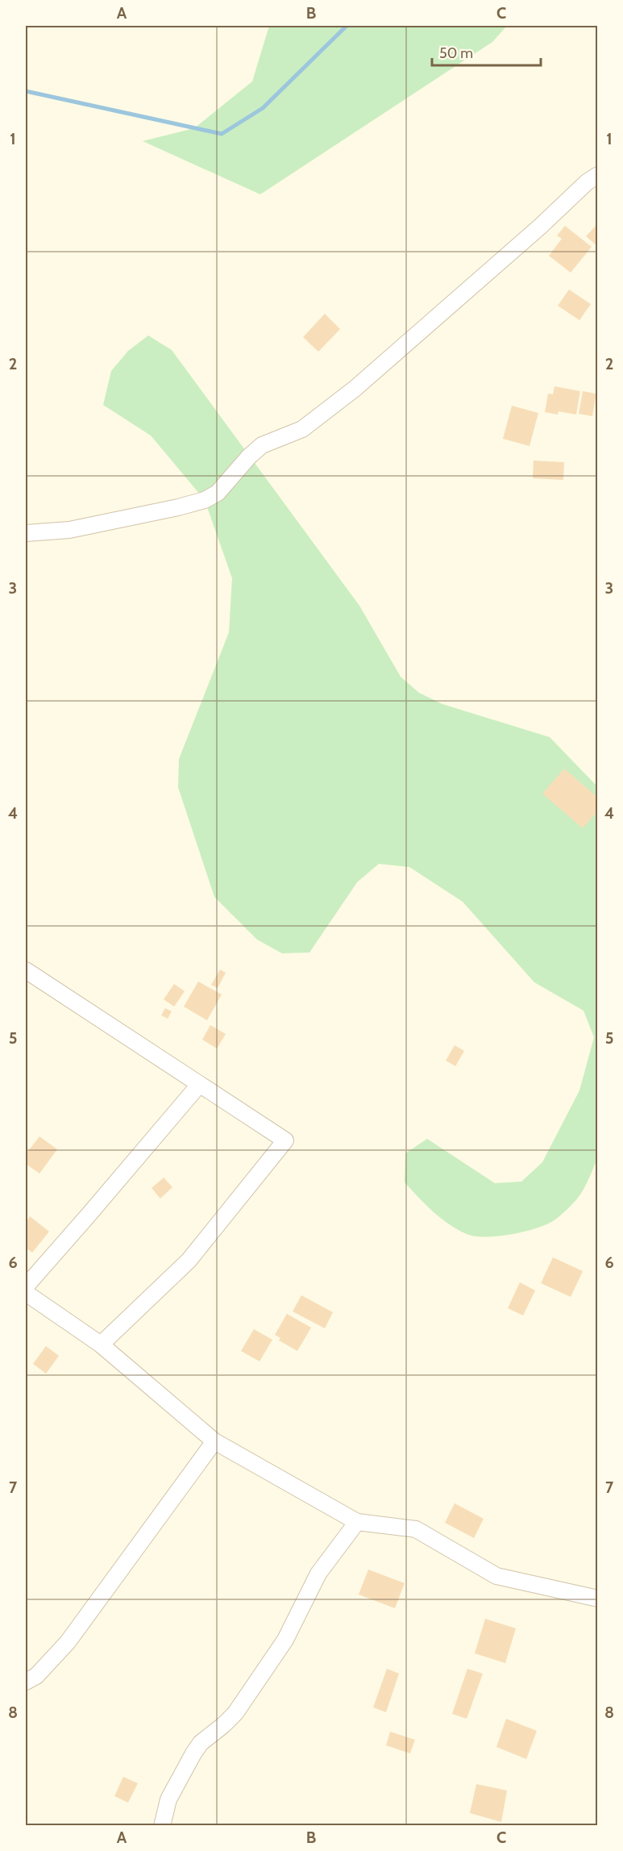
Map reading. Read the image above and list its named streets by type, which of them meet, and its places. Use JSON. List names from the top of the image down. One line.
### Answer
{"scale_bar":"50 m","grid":{"columns":["A","B","C"],"rows":["1","2","3","4","5","6","7","8"]}}
